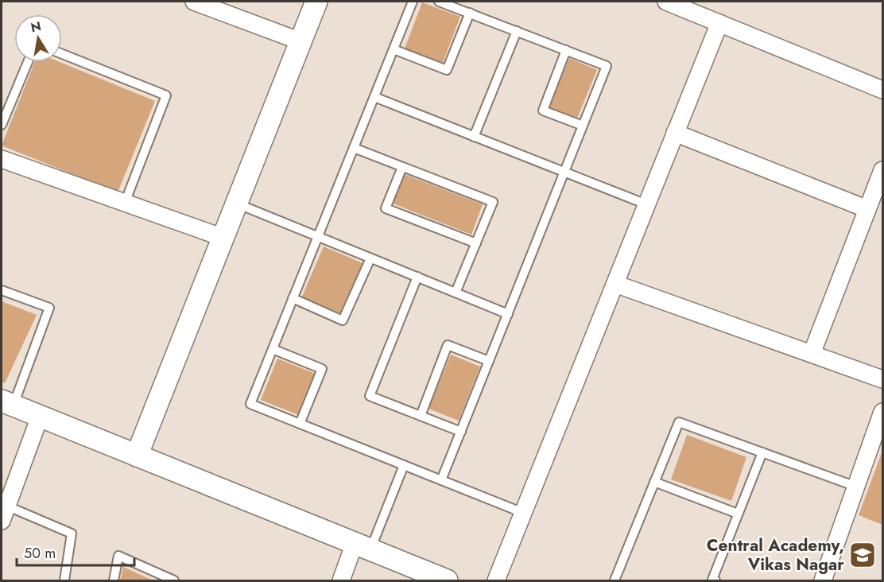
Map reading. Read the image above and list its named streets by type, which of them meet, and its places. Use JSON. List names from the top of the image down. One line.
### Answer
{"places":{"school or university":["Central Academy, Vikas Nagar"]},"scale_bar":"50 m","north":"top"}
